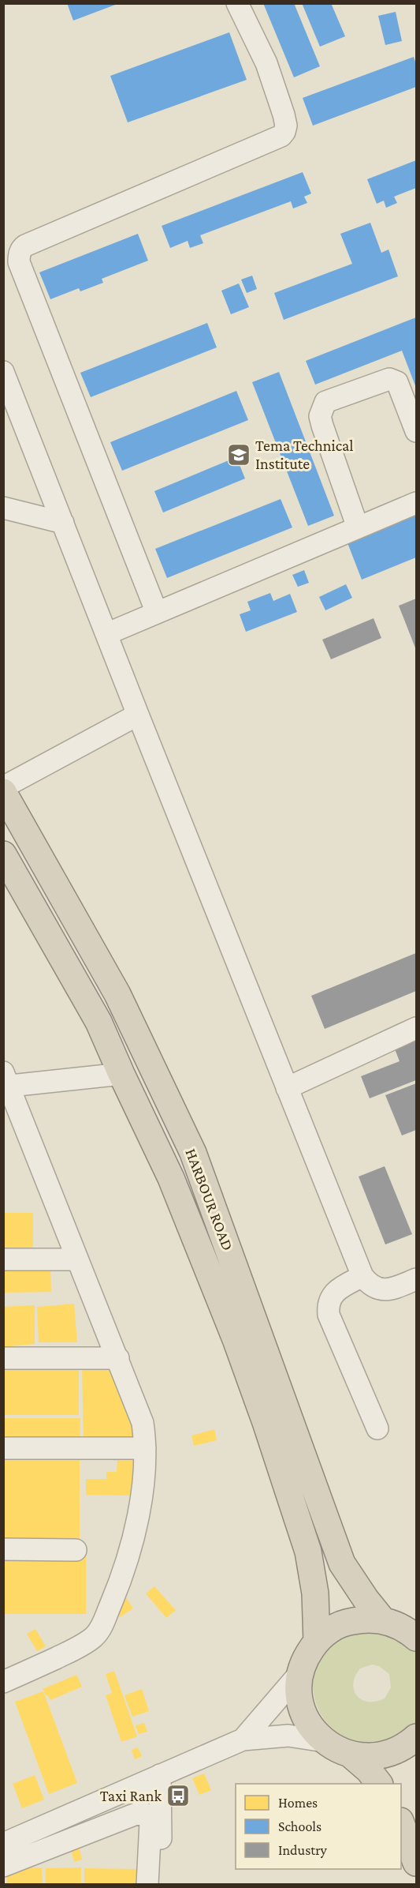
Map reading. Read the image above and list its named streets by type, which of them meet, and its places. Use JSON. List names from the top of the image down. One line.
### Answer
{"streets":{"highway":["HARBOUR ROAD"]},"places":{"school or university":["Tema Technical Institute"],"bus stop":["Taxi Rank"]},"legend":["Homes","Schools","Industry"]}
